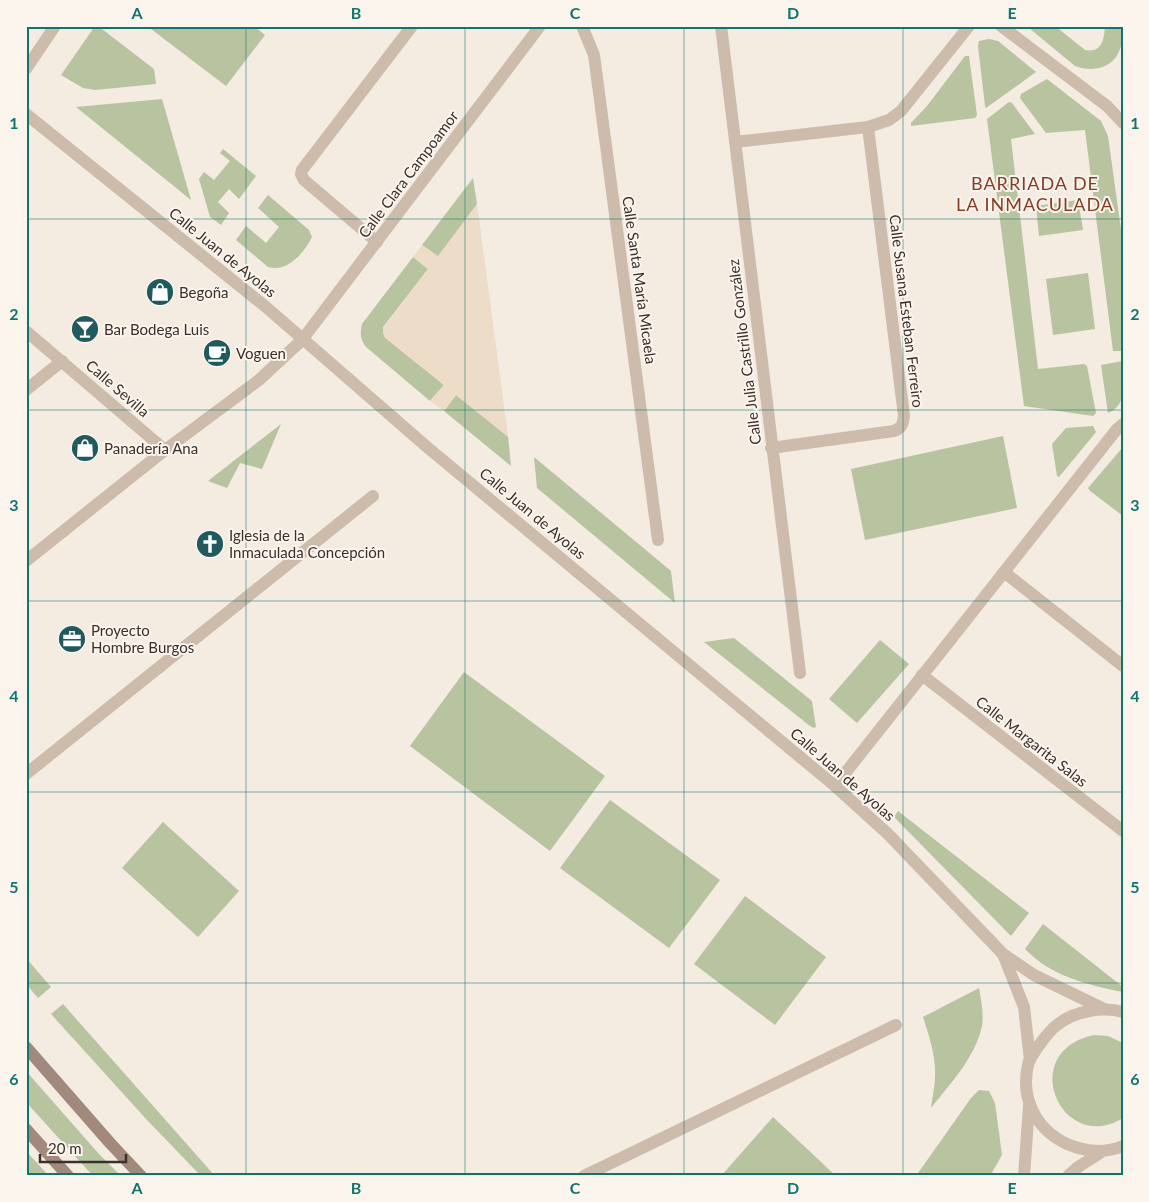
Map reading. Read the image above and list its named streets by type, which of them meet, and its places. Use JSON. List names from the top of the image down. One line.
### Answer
{"streets":{"street":["Calle Clara Campoamor","Calle Juan de Ayolas","Calle Santa María Micaela","Calle Susana Esteban Ferreiro","Calle Julia Castrillo González","Calle Sevilla","Calle Margarita Salas"]},"crossings":[["Calle Clara Campoamor","Calle Juan de Ayolas"],["Calle Clara Campoamor","Calle Sevilla"],["Calle Susana Esteban Ferreiro","Calle Julia Castrillo González"]],"districts":["BARRIADA DE LA INMACULADA"],"places":{"shop":["Begoña","Panadería Ana"],"bar":["Bar Bodega Luis"],"cafe":["Voguen"],"church":["Iglesia de la Inmaculada Concepción"],"office":["Proyecto Hombre Burgos"]},"scale_bar":"20 m","grid":{"columns":["A","B","C","D","E"],"rows":["1","2","3","4","5","6"]}}
